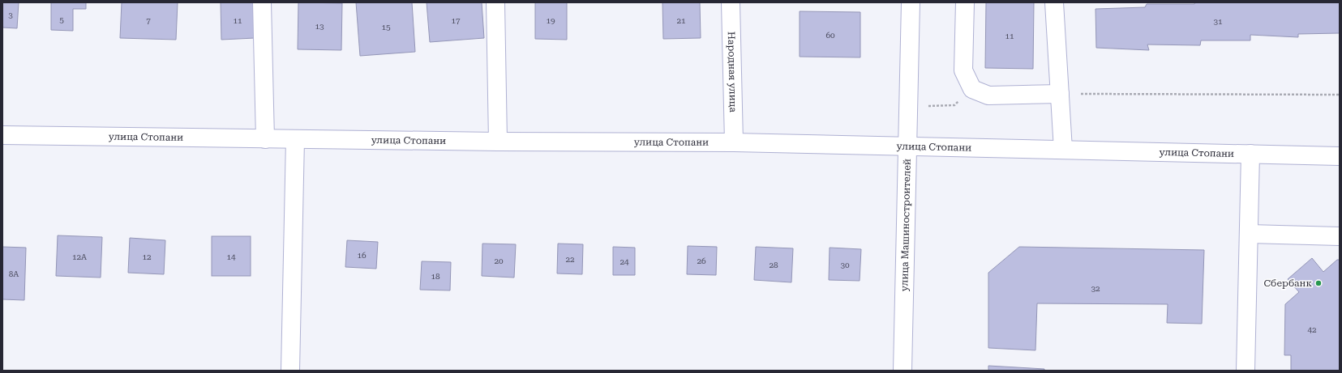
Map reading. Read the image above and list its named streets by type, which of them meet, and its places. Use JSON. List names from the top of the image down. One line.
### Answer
{"streets":{"street":["Народная улица","улица Стопани","улица Машиностроителей"]},"crossings":[["Народная улица","улица Стопани"],["улица Стопани","улица Машиностроителей"]],"places":["Сбербанк"],"house_numbers":["3","5","7","11","17","19","21","31","13","15","60","11","16","12А","12","14","22","20","26","24","28","30","8А","18","32","42"]}
